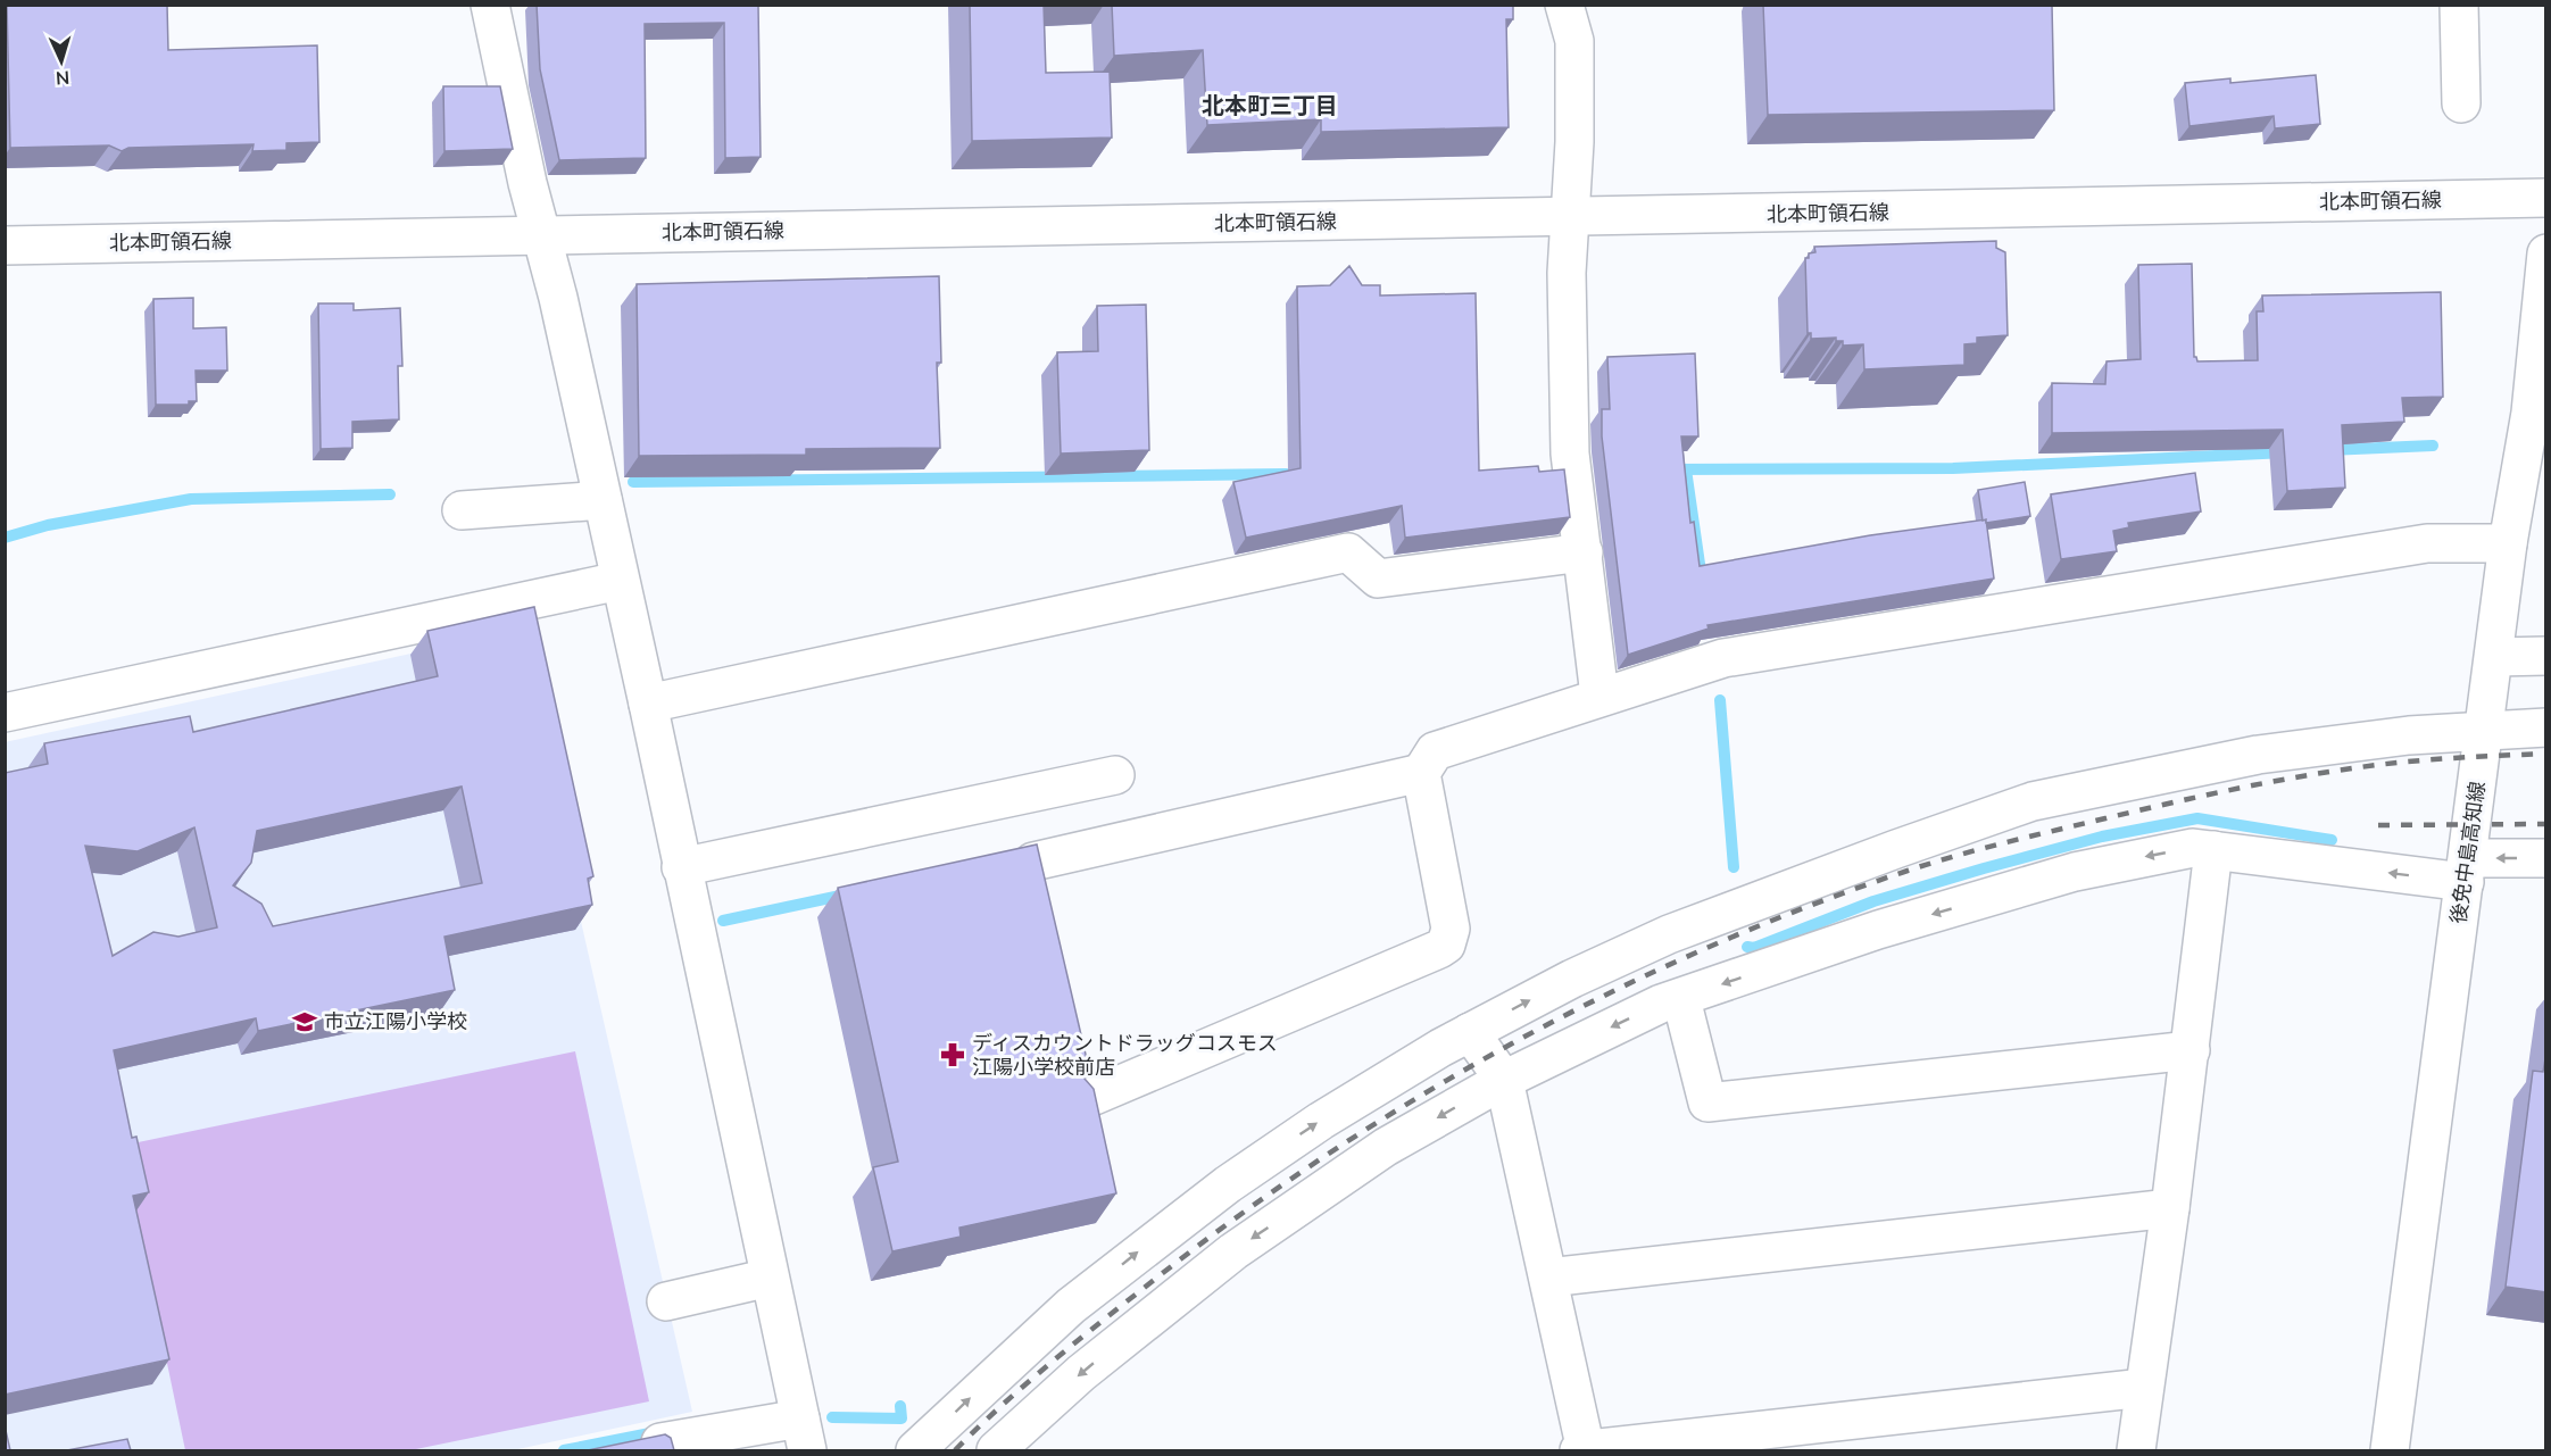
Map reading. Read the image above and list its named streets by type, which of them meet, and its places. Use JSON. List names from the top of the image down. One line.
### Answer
{"streets":{"street":["北本町領石線","後免中島高知線"]},"districts":["北本町三丁目"],"places":{"school or university":["市立江陽小学校"],"pharmacy":["ディスカウントドラッグコスモス 江陽小学校前店"]},"north":"bottom"}
